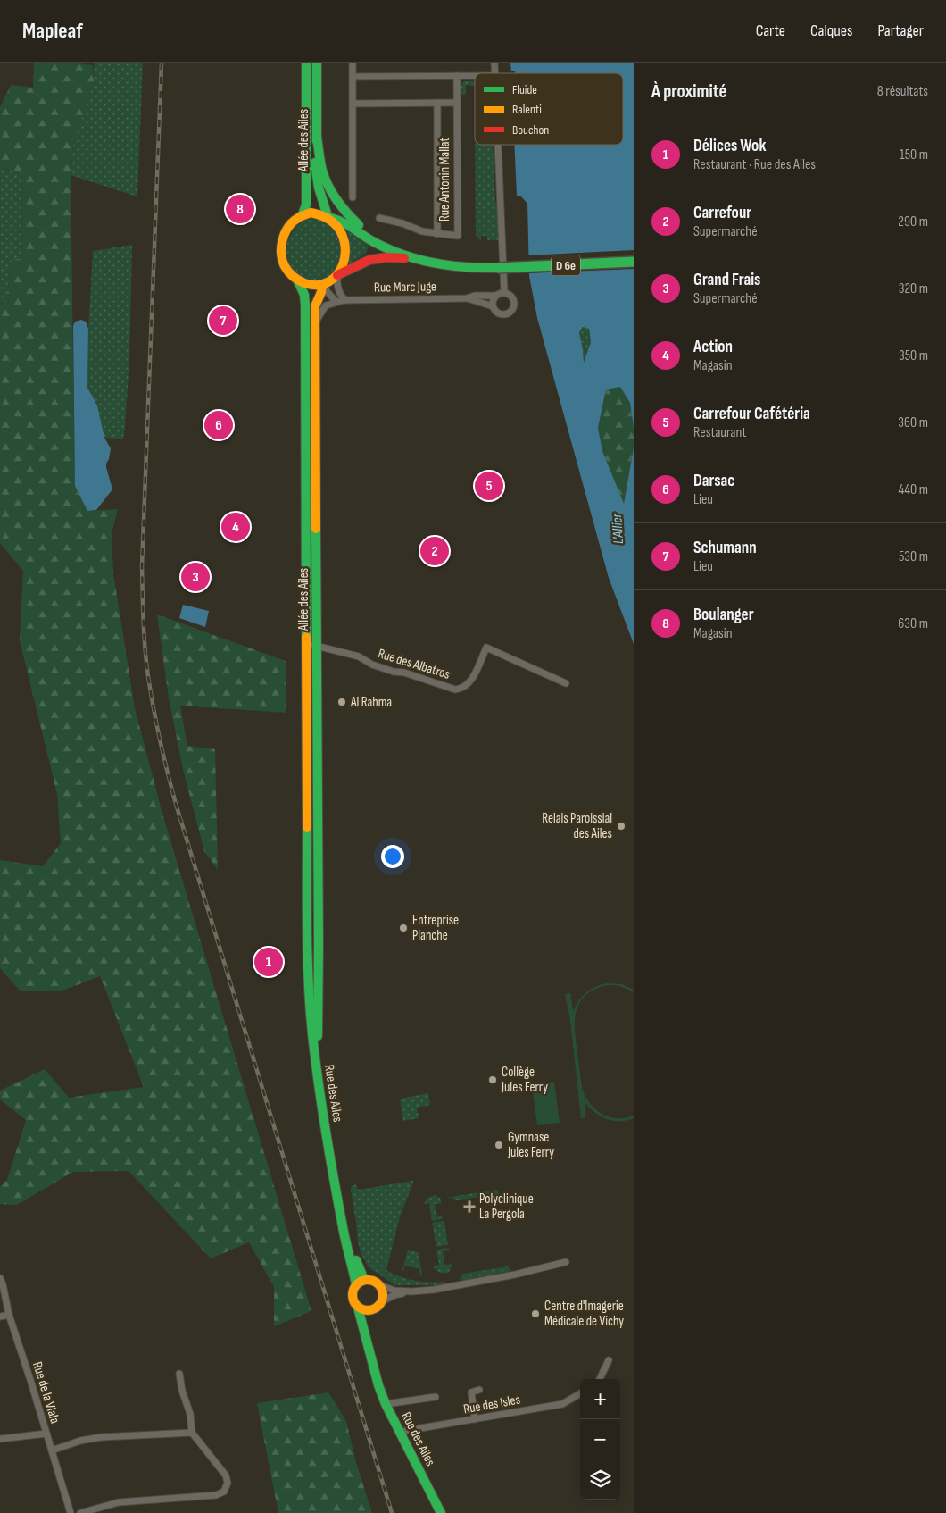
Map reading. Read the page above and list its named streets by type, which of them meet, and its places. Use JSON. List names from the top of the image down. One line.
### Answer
{"streets":{"main road":["Allée des Ailes","D 6e","Rue des Ailes"],"street":["Rue Antonin Mallat","Rue Marc Juge","Rue des Albatros","Rue de la Viala","Rue des Isles"]},"crossings":[["Allée des Ailes","D 6e"],["Allée des Ailes","Rue des Albatros"],["Allée des Ailes","Rue des Ailes"],["Rue des Ailes","Rue des Isles"]],"water":["L'Allier"],"places":{"other":["Al Rahma","Relais Paroissial des Ailes","Entreprise Planche","Collège Jules Ferry","Gymnase Jules Ferry","Centre d'Imagerie Médicale de Vichy"],"health":["Polyclinique La Pergola"]},"legend":["Fluide","Ralenti","Bouchon"],"page":{"header":"Mapleaf","nav":["Carte","Calques","Partager"],"heading":["À proximité","8 résultats"],"list":[{"mark":"1","name":"Délices Wok","note":"Restaurant · Rue des Ailes","value":"150 m"},{"mark":"2","name":"Carrefour","note":"Supermarché","value":"290 m"},{"mark":"3","name":"Grand Frais","note":"Supermarché","value":"320 m"},{"mark":"4","name":"Action","note":"Magasin","value":"350 m"},{"mark":"5","name":"Carrefour Cafétéria","note":"Restaurant","value":"360 m"},{"mark":"6","name":"Darsac","note":"Lieu","value":"440 m"},{"mark":"7","name":"Schumann","note":"Lieu","value":"530 m"},{"mark":"8","name":"Boulanger","note":"Magasin","value":"630 m"}],"pins":["8","7","6","5","4","2","3","1"],"map_buttons":["+","−"]}}
